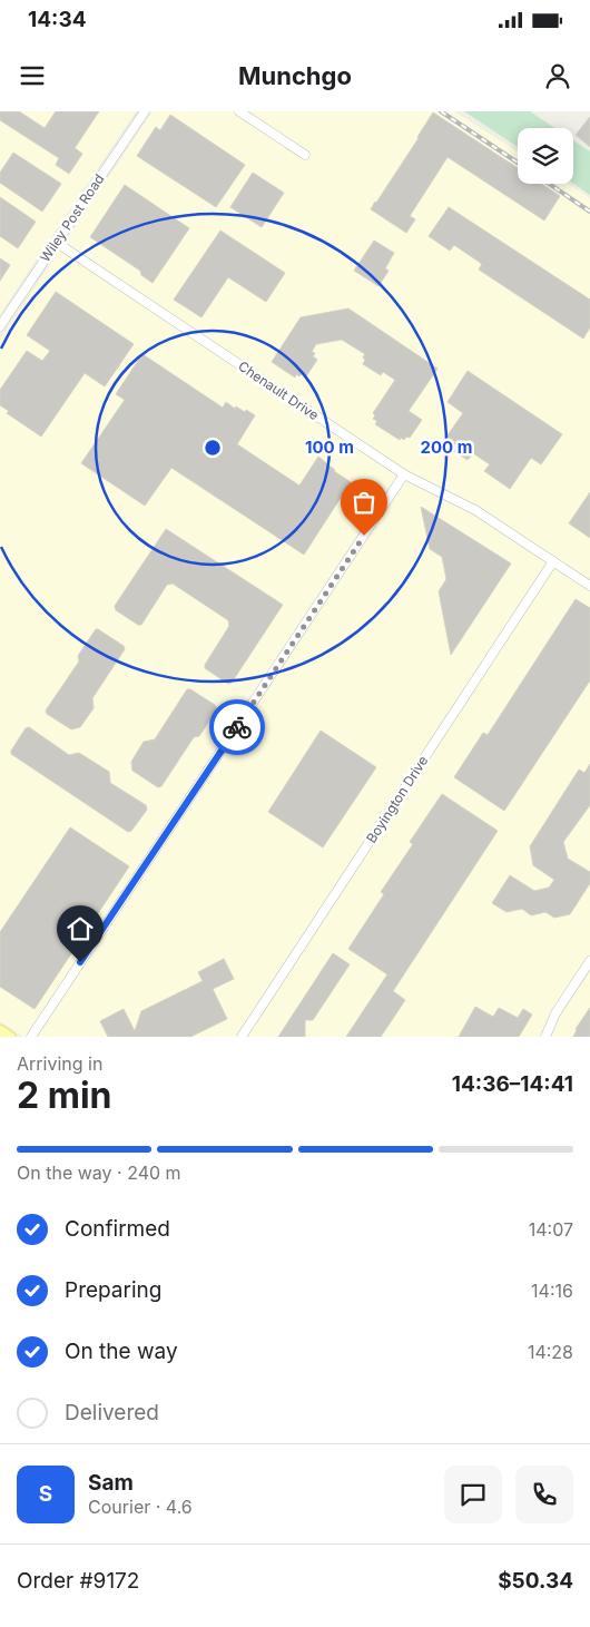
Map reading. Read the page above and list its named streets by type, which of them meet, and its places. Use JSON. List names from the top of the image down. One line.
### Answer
{"streets":{"street":["Wiley Post Road","Chenault Drive","Boyington Drive"]},"crossings":[["Wiley Post Road","Chenault Drive"],["Chenault Drive","Boyington Drive"]],"page":{"status":"14:34","header":"Munchgo","heading":["2 min","Arriving in","14:36–14:41"],"panel":["Sam","Courier · 4.6","Order #9172","$50.34"],"bar":"On the way · 240 m","list":[["Confirmed","14:07"],["Preparing","14:16"],["On the way","14:28"],"Delivered"],"round":"S"},"rings":["100 m","200 m"]}
